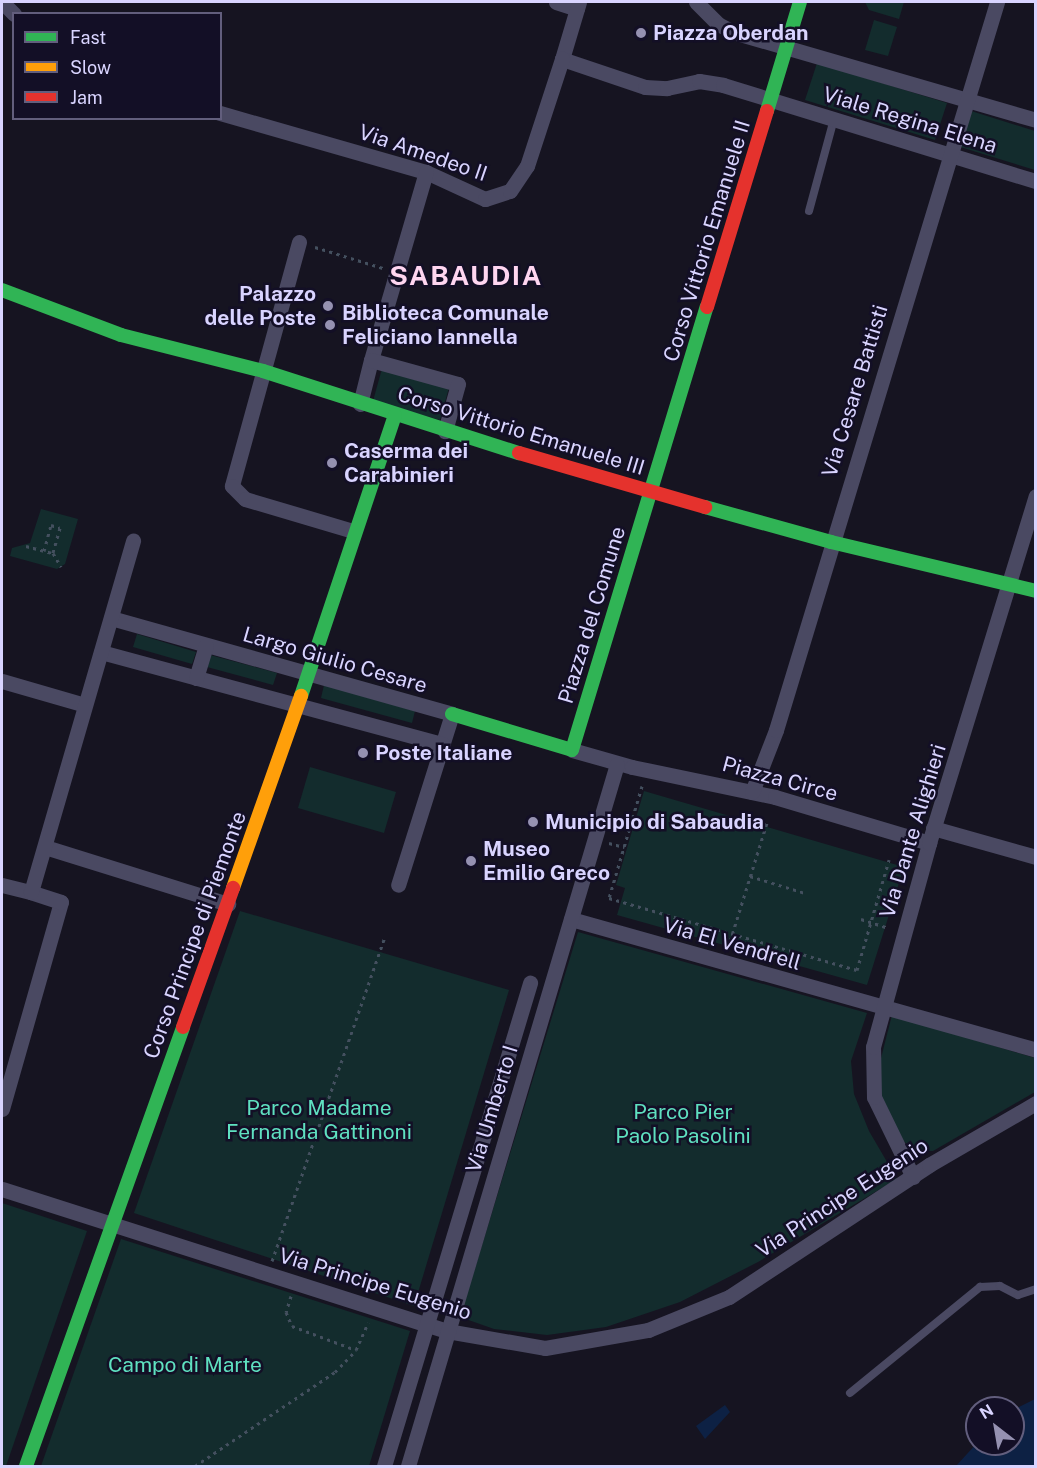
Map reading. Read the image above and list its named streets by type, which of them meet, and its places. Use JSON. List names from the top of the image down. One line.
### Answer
{"streets":{"street":["Viale Regina Elena","Via Amedeo II","Corso Vittorio Emanuele II","Via Cesare Battisti","Corso Vittorio Emanuele III","Piazza del Comune","Largo Giulio Cesare","Piazza Circe","Via Dante Alighieri","Corso Principe di Piemonte","Via El Vendrell","Via Umberto I","Via Principe Eugenio"]},"crossings":[["Viale Regina Elena","Via Amedeo II"],["Viale Regina Elena","Corso Vittorio Emanuele II"],["Viale Regina Elena","Via Cesare Battisti"],["Corso Vittorio Emanuele II","Corso Vittorio Emanuele III"],["Corso Vittorio Emanuele II","Piazza del Comune"],["Via Cesare Battisti","Corso Vittorio Emanuele III"],["Via Cesare Battisti","Piazza Circe"],["Corso Vittorio Emanuele III","Piazza del Comune"],["Corso Vittorio Emanuele III","Via Dante Alighieri"],["Corso Vittorio Emanuele III","Corso Principe di Piemonte"],["Largo Giulio Cesare","Corso Principe di Piemonte"],["Piazza Circe","Via Dante Alighieri"],["Piazza Circe","Via Umberto I"],["Via Dante Alighieri","Via El Vendrell"],["Via Dante Alighieri","Via Principe Eugenio"],["Corso Principe di Piemonte","Via Principe Eugenio"],["Via El Vendrell","Via Umberto I"],["Via Umberto I","Via Principe Eugenio"]],"districts":["SABAUDIA"],"parks":["Parco Madame Fernanda Gattinoni","Parco Pier Paolo Pasolini","Campo di Marte"],"places":["Piazza Oberdan","Palazzo delle Poste","Biblioteca Comunale Feliciano Iannella","Caserma dei Carabinieri","Poste Italiane","Municipio di Sabaudia","Museo Emilio Greco"],"legend":["Fast","Slow","Jam"],"north":"top left"}
